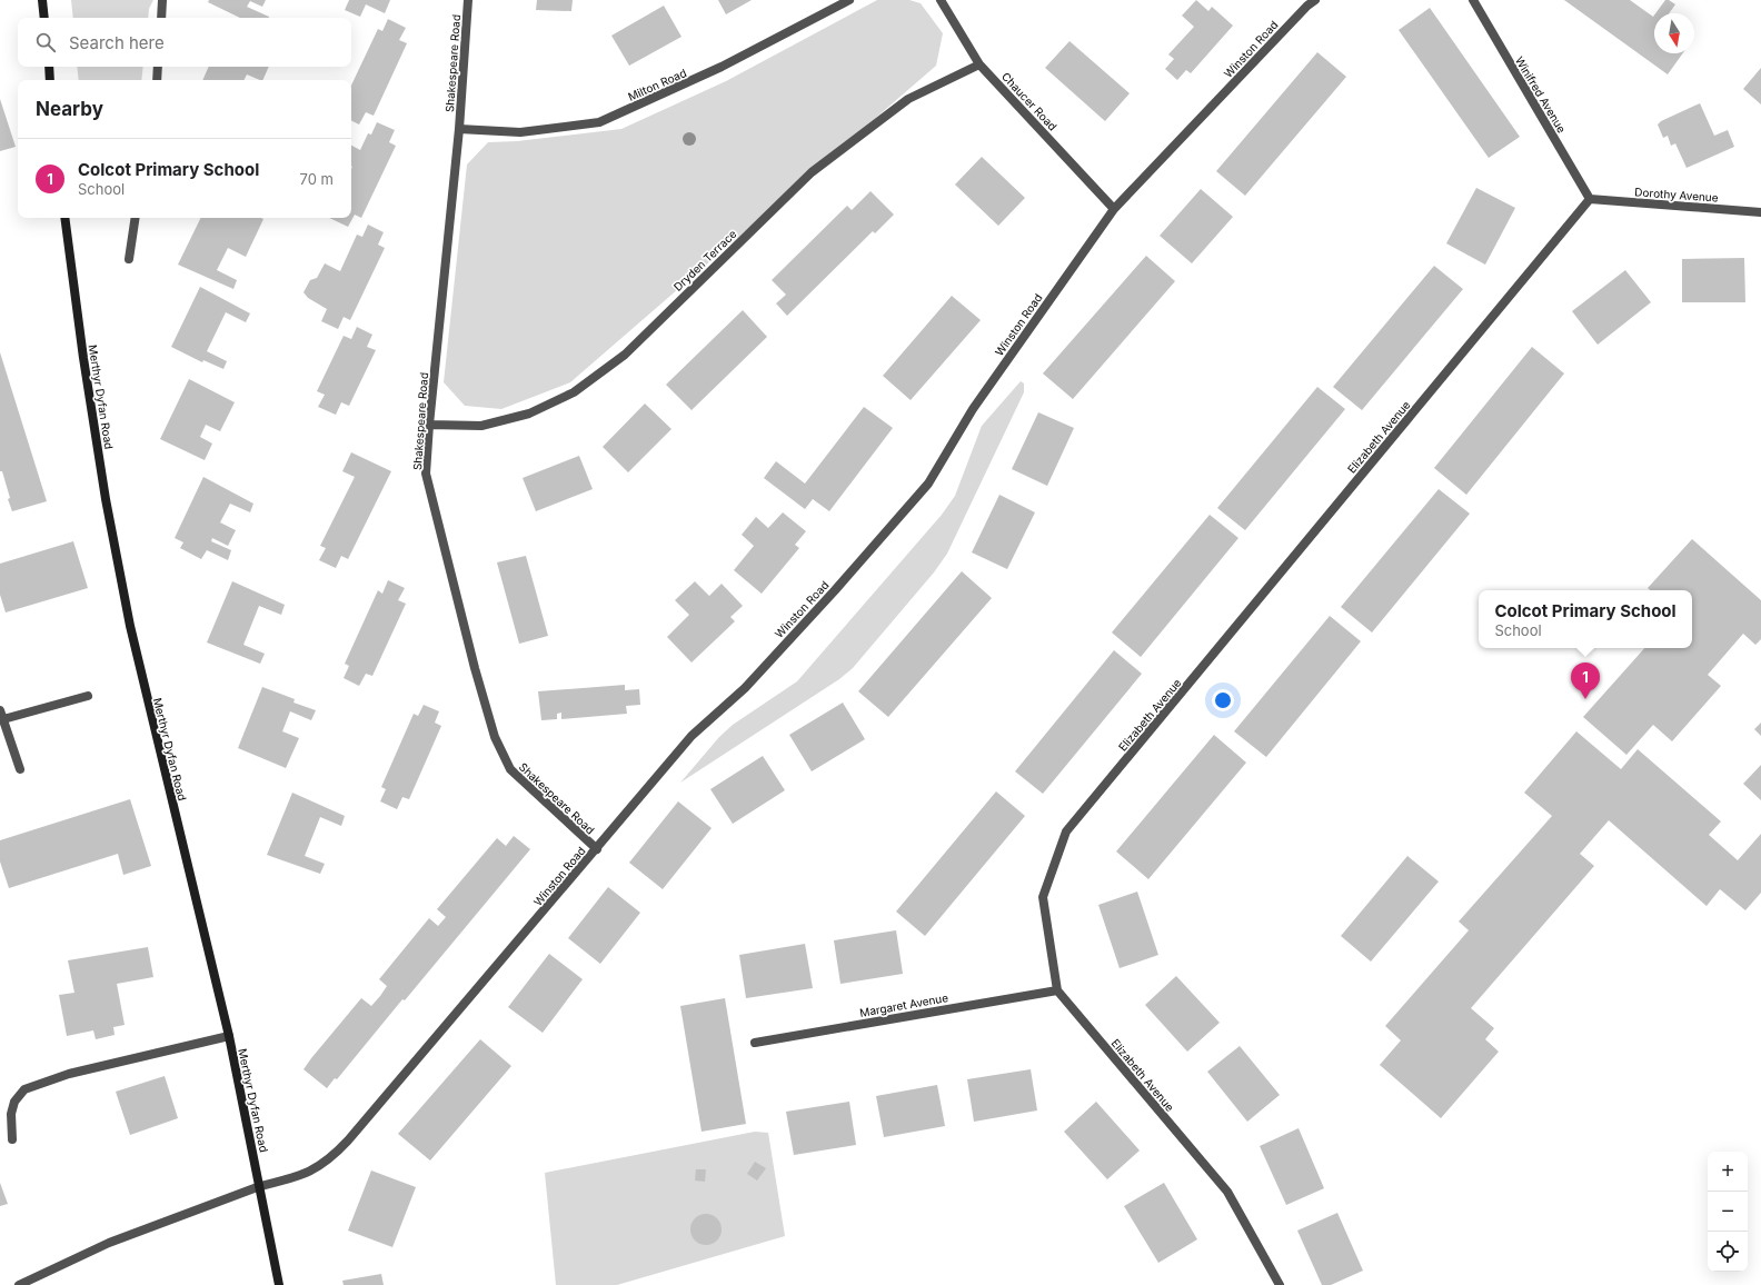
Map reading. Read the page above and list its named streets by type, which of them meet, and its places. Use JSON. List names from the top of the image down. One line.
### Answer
{"streets":{"street":["Winston Road","Shakespeare Road","Milton Road","Winifred Avenue","Chaucer Road","Dorothy Avenue","Dryden Terrace","Merthyr Dyfan Road","Elizabeth Avenue","Margaret Avenue"]},"crossings":[["Winston Road","Shakespeare Road"],["Winston Road","Chaucer Road"],["Winston Road","Merthyr Dyfan Road"],["Shakespeare Road","Milton Road"],["Shakespeare Road","Dryden Terrace"],["Winifred Avenue","Dorothy Avenue"],["Winifred Avenue","Elizabeth Avenue"],["Chaucer Road","Dryden Terrace"],["Dorothy Avenue","Elizabeth Avenue"],["Elizabeth Avenue","Margaret Avenue"]],"north":"bottom","page":{"search":"Search here","heading":"Nearby","list":[{"mark":"1","name":"Colcot Primary School","note":"School","value":"70 m"}],"popup":["Colcot Primary School","School"],"pins":"1","map_buttons":["+","−"]}}
